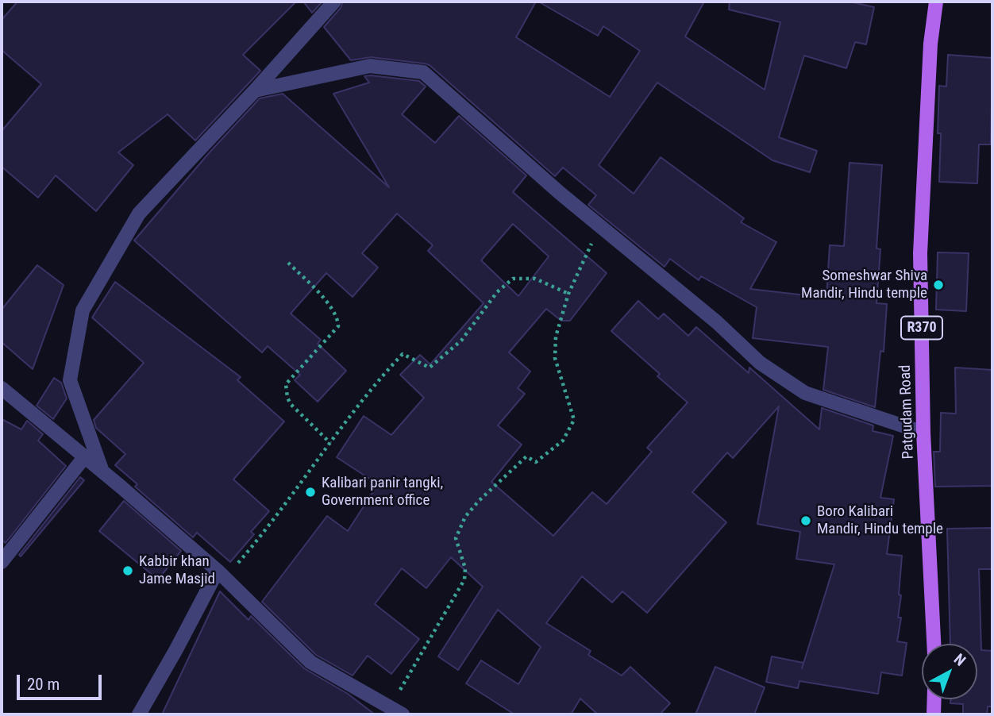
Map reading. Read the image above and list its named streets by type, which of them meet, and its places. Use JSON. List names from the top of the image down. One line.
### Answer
{"streets":{"main road":["R370","Patgudam Road"]},"places":["Someshwar Shiva Mandir, Hindu temple","Kalibari panir tangki, Government office","Boro Kalibari Mandir, Hindu temple","Kabbir khan Jame Masjid"],"scale_bar":"20 m","north":"top right"}
